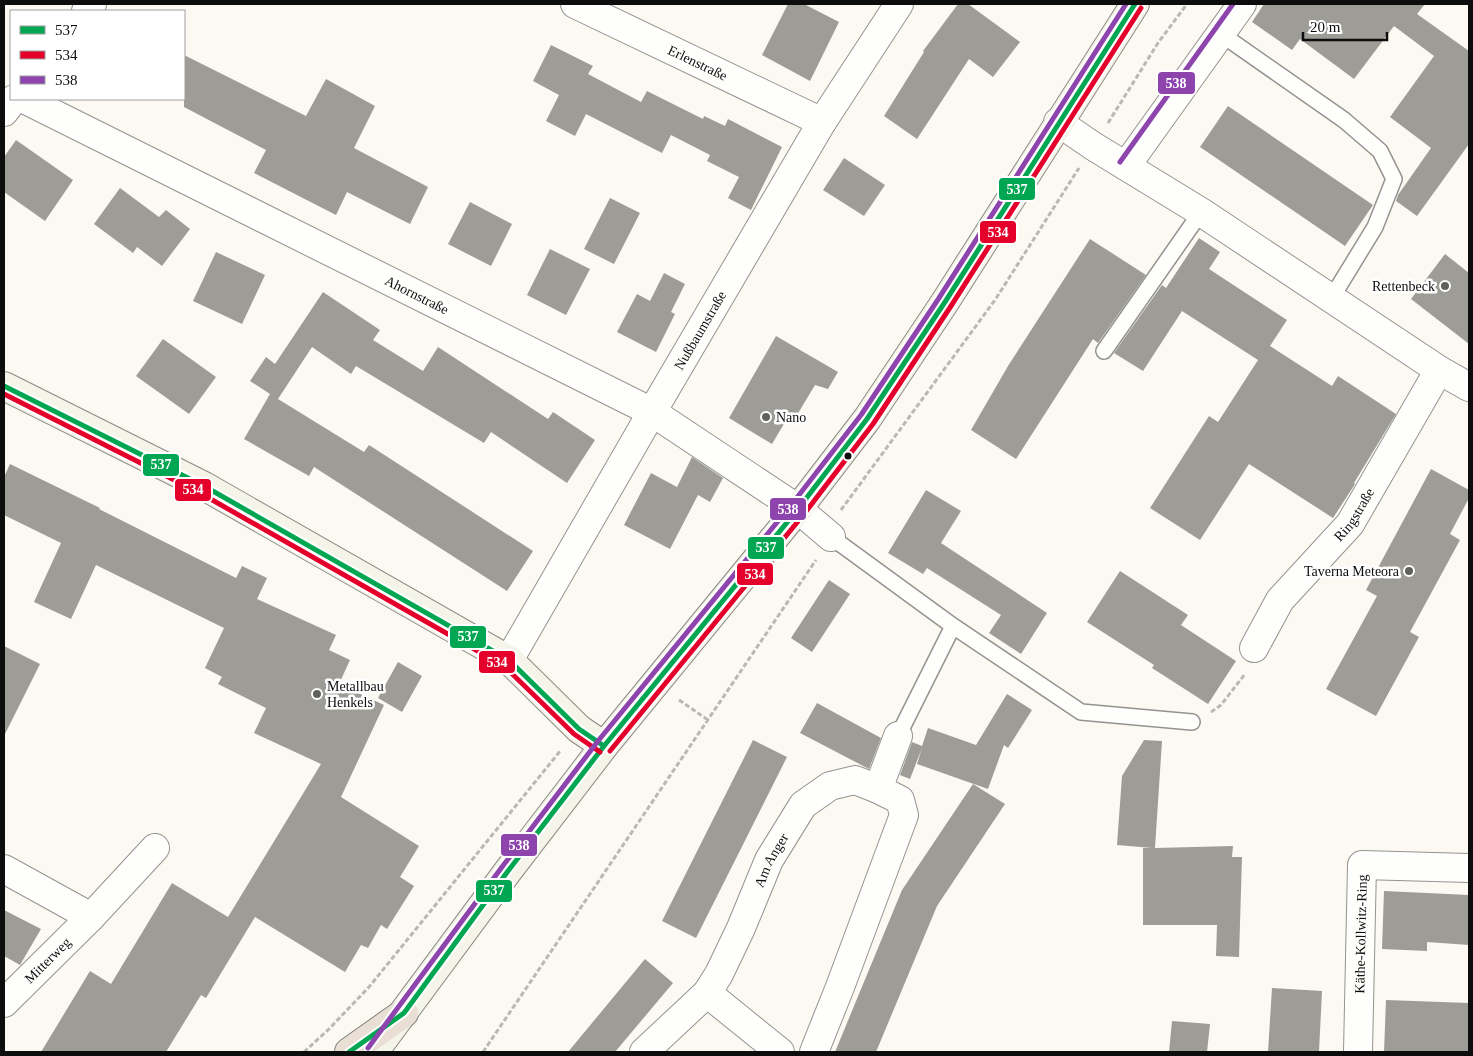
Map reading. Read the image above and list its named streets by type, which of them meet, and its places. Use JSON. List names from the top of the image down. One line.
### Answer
{"streets":{"street":["Erlenstraße","Ahornstraße","Nußbaumstraße","Ringstraße","Am Anger","Käthe-Kollwitz-Ring","Mitterweg"]},"crossings":[["Erlenstraße","Nußbaumstraße"],["Ahornstraße","Nußbaumstraße"]],"places":["Rettenbeck","Nano","Taverna Meteora","Metallbau Henkels"],"lines":["transit line 537","transit line 538","transit line 534"],"legend":["537","534","538"],"scale_bar":"20 m"}
